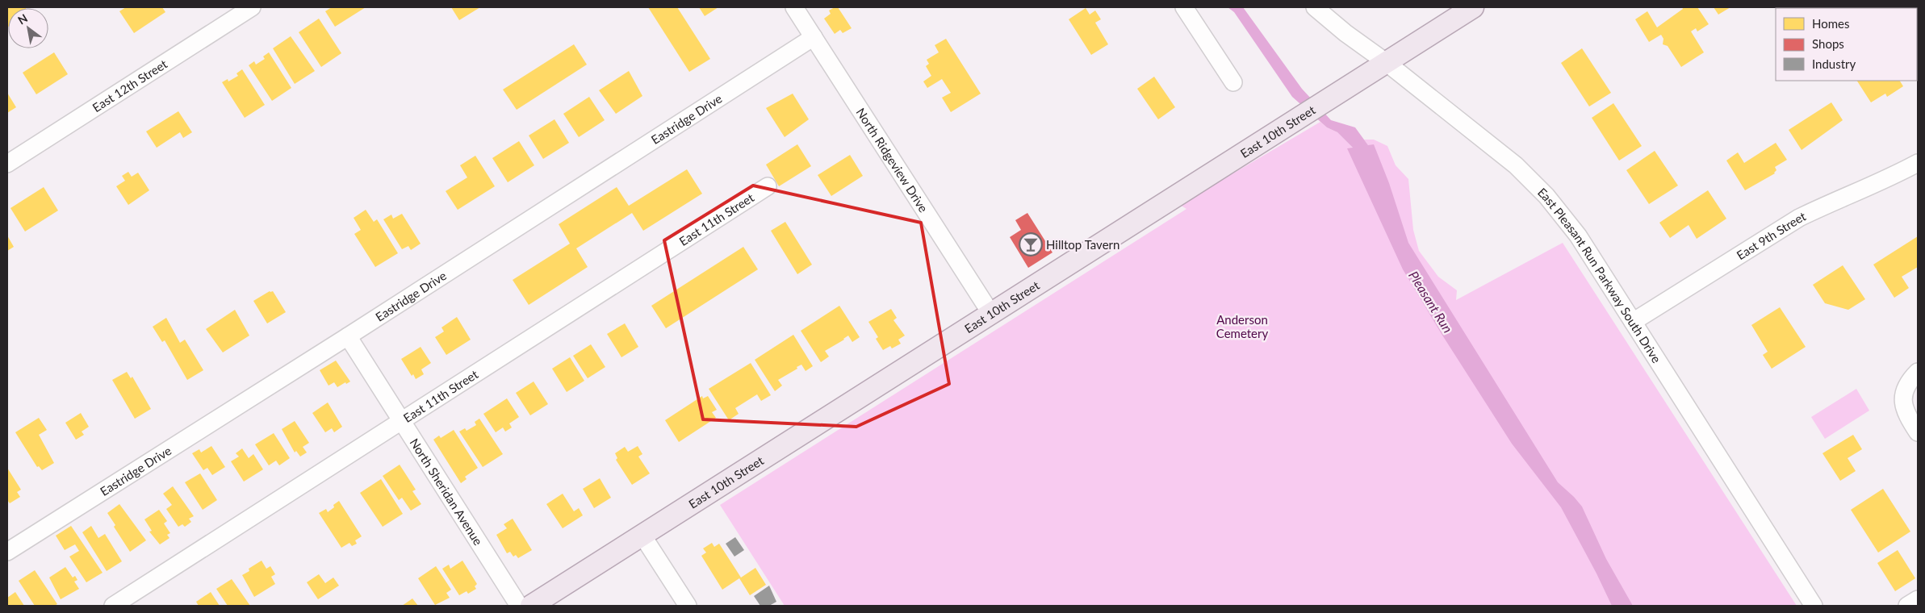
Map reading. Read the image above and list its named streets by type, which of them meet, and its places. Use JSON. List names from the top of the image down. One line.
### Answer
{"streets":{"main road":["East 10th Street"],"street":["East 12th Street","Eastridge Drive","North Ridgeview Drive","East 11th Street","East 9th Street","East Pleasant Run Parkway South Drive","North Sheridan Avenue"]},"crossings":[["Eastridge Drive","North Ridgeview Drive"],["Eastridge Drive","North Sheridan Avenue"],["East 10th Street","North Ridgeview Drive"],["East 10th Street","East Pleasant Run Parkway South Drive"],["East 11th Street","North Sheridan Avenue"],["East 9th Street","East Pleasant Run Parkway South Drive"]],"water":["Pleasant Run"],"parks":["Anderson Cemetery"],"places":{"bar":["Hilltop Tavern"]},"legend":["Homes","Shops","Industry"],"north":"top left"}
